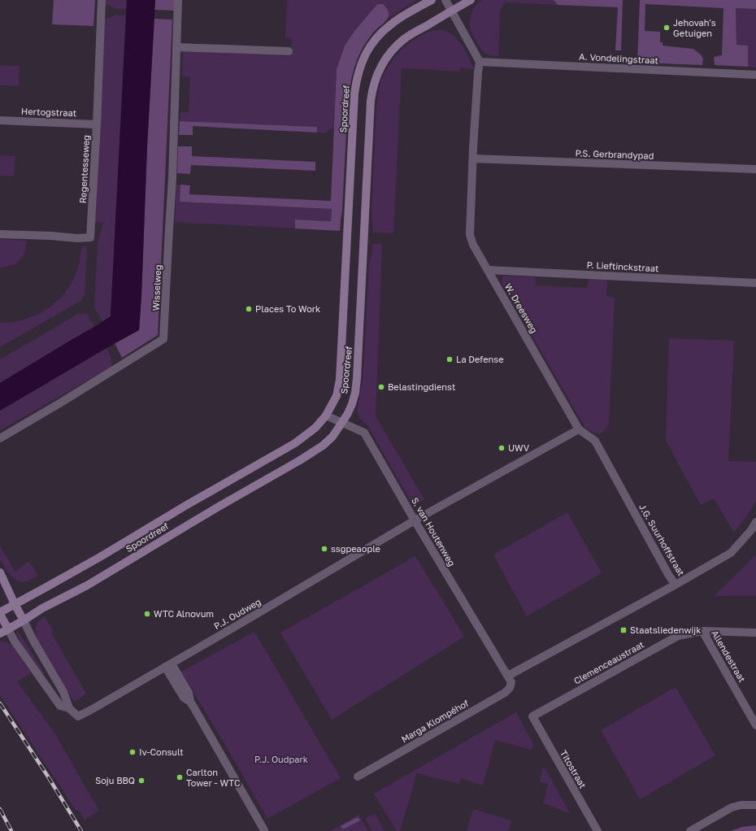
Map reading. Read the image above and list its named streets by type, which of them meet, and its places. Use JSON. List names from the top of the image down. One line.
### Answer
{"streets":{"main road":["Spoordreef"],"street":["A. Vondelingstraat","Hertogstraat","P.S. Gerbrandypad","Regentesseweg","P. Lieftinckstraat","Wisselweg","W. Dreesweg","S. van Houtenweg","J.G. Suurhoffstraat","P.J. Oudweg","Allendestraat","Clemenceaustraat","Marga Klompéhof","Titostraat"]},"crossings":[["A. Vondelingstraat","W. Dreesweg"],["Spoordreef","S. van Houtenweg"],["Spoordreef","P.J. Oudweg"],["Hertogstraat","Regentesseweg"],["P.S. Gerbrandypad","W. Dreesweg"],["P. Lieftinckstraat","W. Dreesweg"],["W. Dreesweg","J.G. Suurhoffstraat"],["S. van Houtenweg","J.G. Suurhoffstraat"],["S. van Houtenweg","P.J. Oudweg"],["S. van Houtenweg","Marga Klompéhof"],["J.G. Suurhoffstraat","Marga Klompéhof"],["Allendestraat","Clemenceaustraat"],["Clemenceaustraat","Titostraat"]],"parks":["P.J. Oudpark"],"places":{"other":["Jehovah's Getuigen","Places To Work","La Defense","Belastingdienst","UWV","ssgpeaople","WTC Alnovum","Iv-Consult","Carlton Tower - WTC","Soju BBQ"],"transit":["Staatsliedenwijk"]}}
